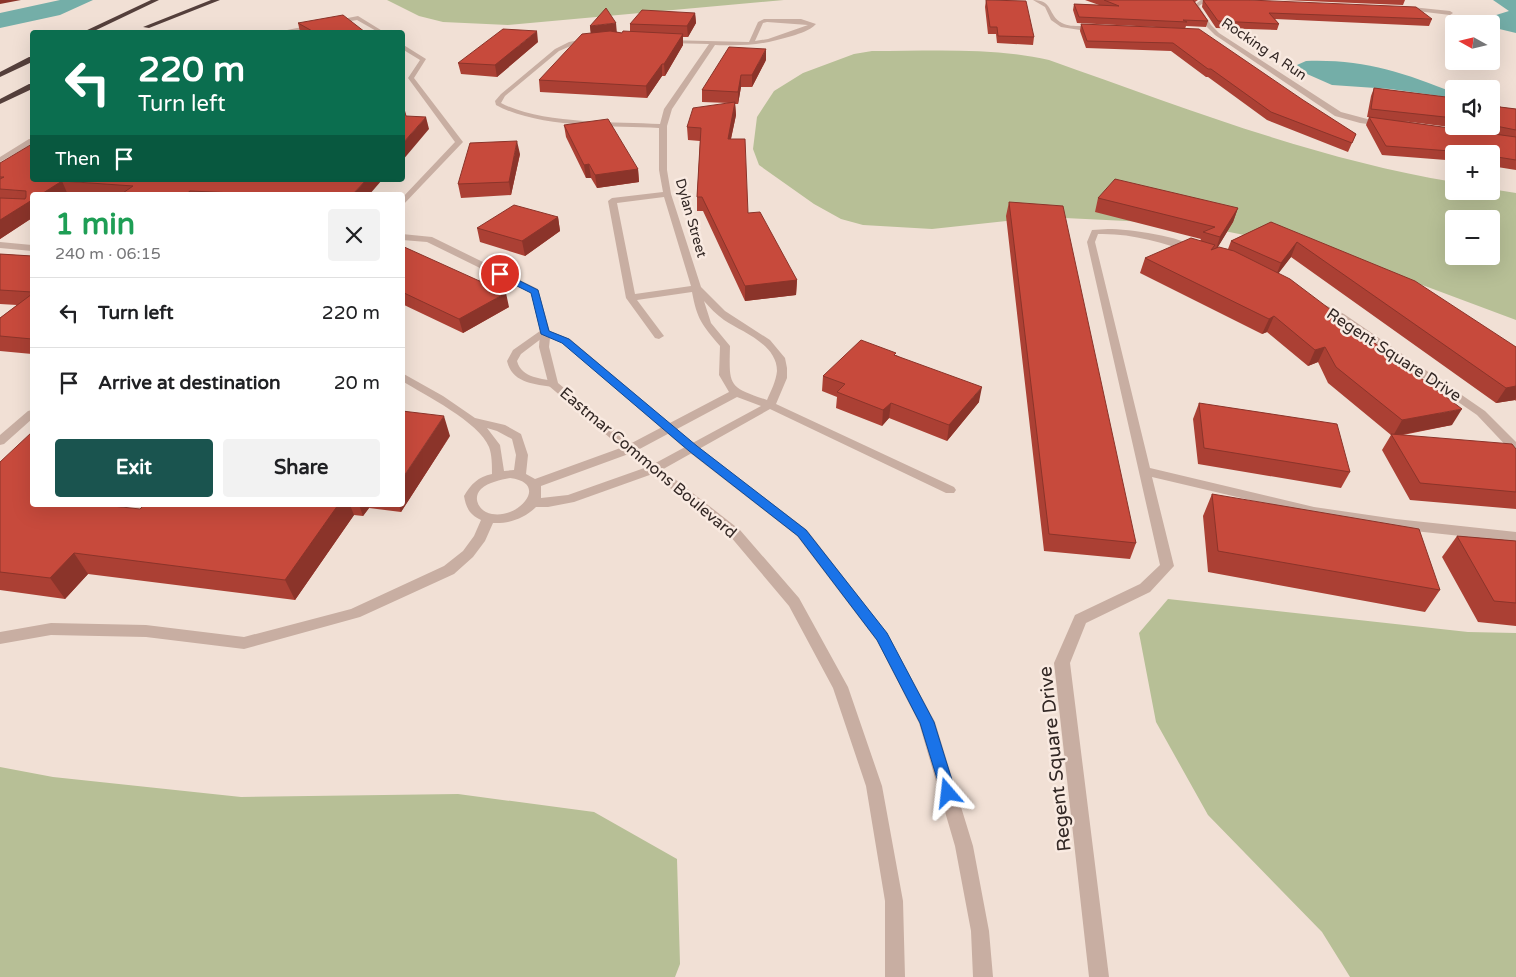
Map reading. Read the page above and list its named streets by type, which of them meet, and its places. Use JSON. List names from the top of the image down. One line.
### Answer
{"streets":{"street":["Rocking A Run","Dylan Street","Regent Square Drive","Eastmar Commons Boulevard"]},"north":"left","page":{"map_buttons":["+","−"],"turn":["220 m","Turn left"],"then":"Then","heading":["1 min","240 m · 06:15"],"list":[{"name":"Turn left","value":"220 m"},{"name":"Arrive at destination","value":"20 m"}],"buttons":["Exit","Share"]}}
